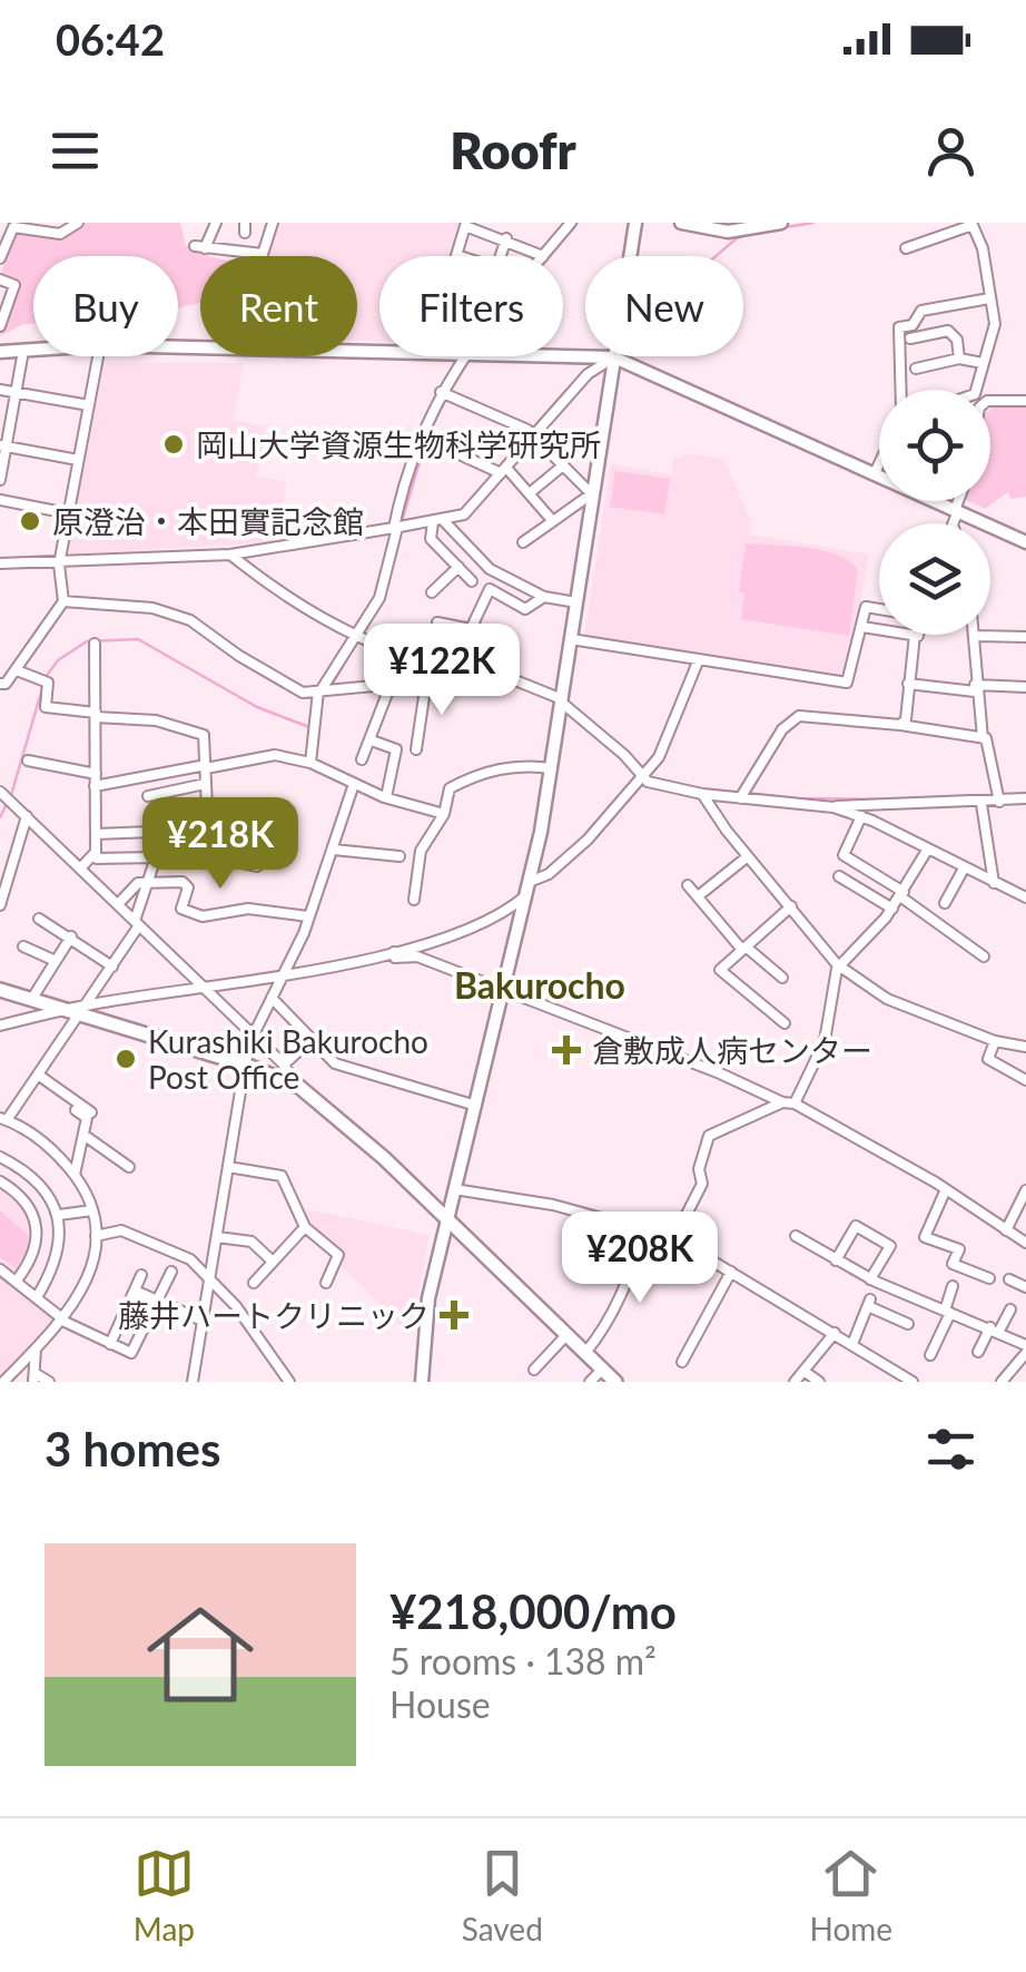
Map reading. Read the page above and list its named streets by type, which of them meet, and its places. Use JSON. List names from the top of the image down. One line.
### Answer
{"districts":["Bakurocho"],"places":{"other":["岡山大学資源生物科学研究所","原澄治・本田實記念館","Kurashiki Bakurocho Post Office"],"health":["倉敷成人病センター","藤井ハートクリニック"]},"page":{"status":"06:42","header":"Roofr","chip":["Buy","Rent","Filters","New"],"price":["¥122K","¥218K","¥208K"],"heading":"3 homes","list":[{"name":"¥218,000/mo","note":"5 rooms · 138 m² · House"}],"tabs":["Map","Saved","Home"]}}
